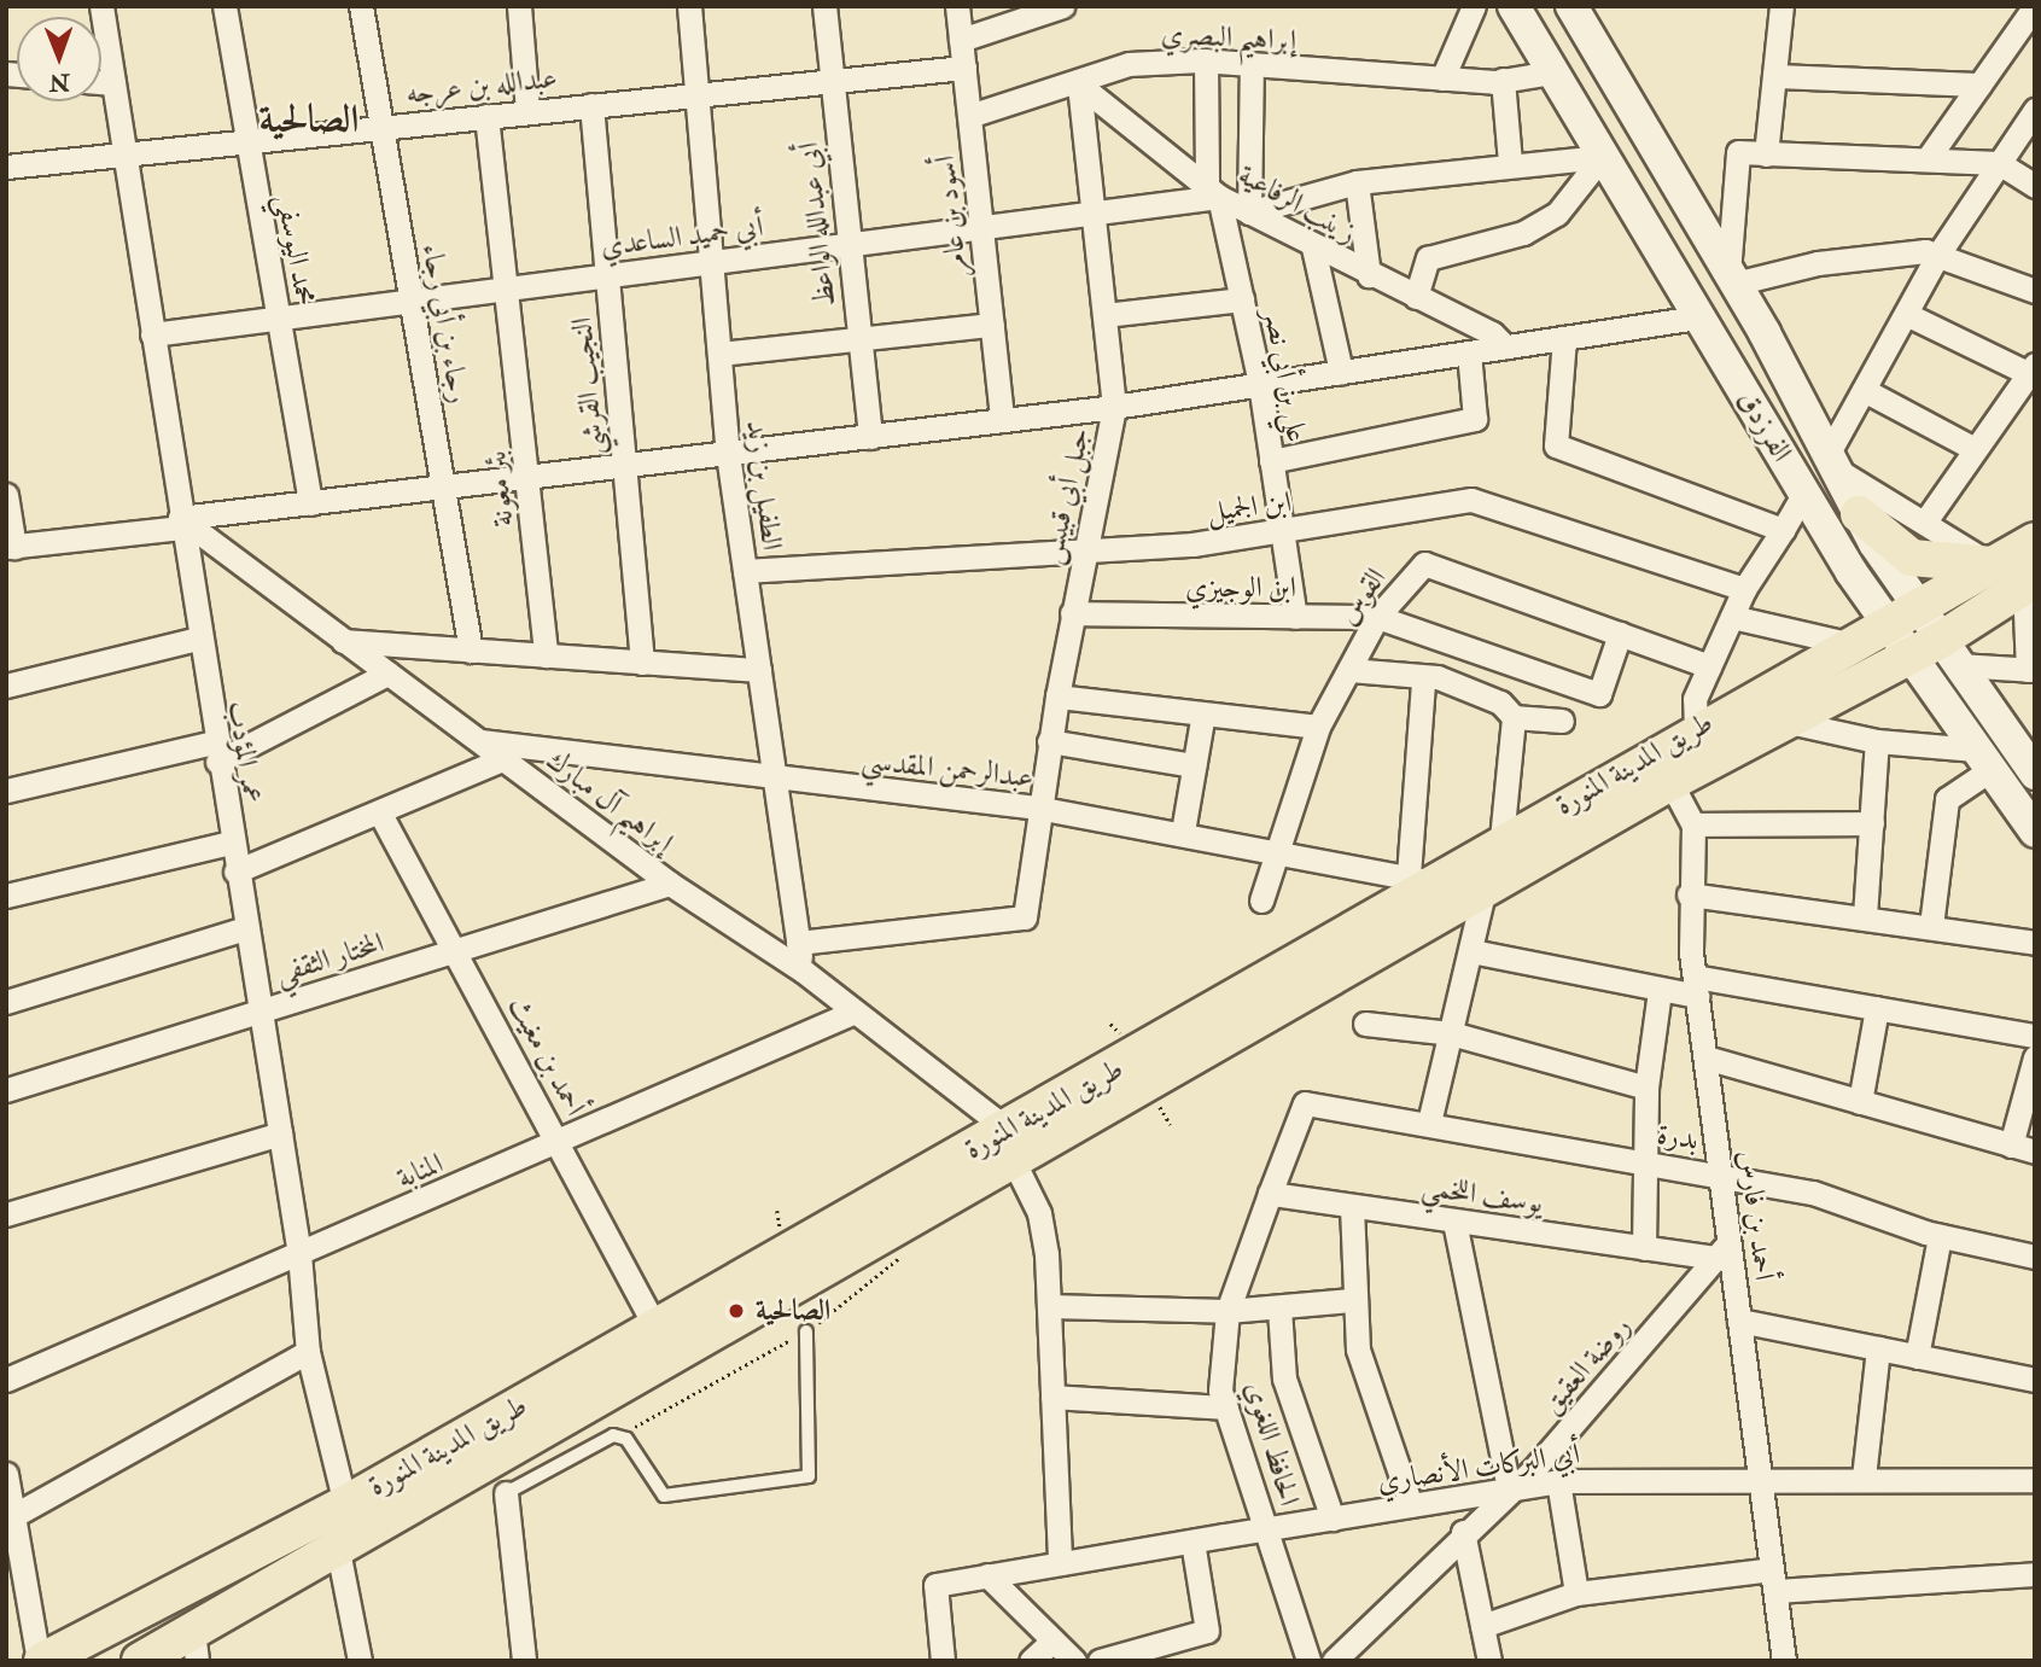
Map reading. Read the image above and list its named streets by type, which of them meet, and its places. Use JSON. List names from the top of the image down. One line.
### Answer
{"streets":{"main road":["الفرزدق","طريق المدينة المنورة"],"street":["إبراهيم البصري","عبدالله بن عرجه","زينب الرفاعية","أسود بن عامر","أبي عبدالله الواعظ","أبي حميد الساعدي","محمد اليوسفي","رجاء بن أبي رجاء","علي بن أبي نصر","النجيب القرشي","الطفيل بن زيد","بئر معونة","جبل أبي قبيس","ابن الجميل","ابن الوجيزي","القوس","عمر المؤدب","عبدالرحمن المقدسي","إبراهيم آل مبارك","المختار الثقفي","أحمد بن مغيث","بدرة","المنابة","يوسف اللخمي","أحمد بن فارس","روضة العقيق","الحافظ اللغوي","أبي البركات الأنصاري"]},"crossings":[["إبراهيم البصري","أسود بن عامر"],["إبراهيم البصري","علي بن أبي نصر"],["إبراهيم البصري","الفرزدق"],["عبدالله بن عرجه","أسود بن عامر"],["عبدالله بن عرجه","أبي عبدالله الواعظ"],["عبدالله بن عرجه","محمد اليوسفي"],["عبدالله بن عرجه","رجاء بن أبي رجاء"],["عبدالله بن عرجه","النجيب القرشي"],["عبدالله بن عرجه","الطفيل بن زيد"],["عبدالله بن عرجه","بئر معونة"],["عبدالله بن عرجه","عمر المؤدب"],["زينب الرفاعية","أبي حميد الساعدي"],["زينب الرفاعية","علي بن أبي نصر"],["زينب الرفاعية","جبل أبي قبيس"],["أسود بن عامر","أبي حميد الساعدي"],["أبي عبدالله الواعظ","أبي حميد الساعدي"],["أبي حميد الساعدي","محمد اليوسفي"],["أبي حميد الساعدي","رجاء بن أبي رجاء"],["أبي حميد الساعدي","علي بن أبي نصر"],["أبي حميد الساعدي","النجيب القرشي"],["أبي حميد الساعدي","الطفيل بن زيد"],["أبي حميد الساعدي","بئر معونة"],["أبي حميد الساعدي","جبل أبي قبيس"],["أبي حميد الساعدي","عمر المؤدب"],["علي بن أبي نصر","ابن الجميل"],["علي بن أبي نصر","ابن الوجيزي"],["الفرزدق","طريق المدينة المنورة"],["الطفيل بن زيد","جبل أبي قبيس"],["الطفيل بن زيد","ابن الجميل"],["الطفيل بن زيد","عبدالرحمن المقدسي"],["الطفيل بن زيد","إبراهيم آل مبارك"],["جبل أبي قبيس","ابن الجميل"],["جبل أبي قبيس","ابن الوجيزي"],["جبل أبي قبيس","عبدالرحمن المقدسي"],["ابن الوجيزي","القوس"],["القوس","عبدالرحمن المقدسي"],["عمر المؤدب","طريق المدينة المنورة"],["عمر المؤدب","إبراهيم آل مبارك"],["عمر المؤدب","المختار الثقفي"],["عمر المؤدب","المنابة"],["طريق المدينة المنورة","عبدالرحمن المقدسي"],["طريق المدينة المنورة","إبراهيم آل مبارك"],["طريق المدينة المنورة","أحمد بن مغيث"],["عبدالرحمن المقدسي","إبراهيم آل مبارك"],["إبراهيم آل مبارك","المختار الثقفي"],["إبراهيم آل مبارك","المنابة"],["المختار الثقفي","أحمد بن مغيث"],["أحمد بن مغيث","المنابة"],["بدرة","يوسف اللخمي"],["بدرة","أحمد بن فارس"],["بدرة","الحافظ اللغوي"],["يوسف اللخمي","أحمد بن فارس"],["يوسف اللخمي","روضة العقيق"],["يوسف اللخمي","الحافظ اللغوي"],["أحمد بن فارس","روضة العقيق"],["أحمد بن فارس","أبي البركات الأنصاري"],["روضة العقيق","أبي البركات الأنصاري"],["الحافظ اللغوي","أبي البركات الأنصاري"]],"districts":["الصالحية"],"places":["الصالحية"],"north":"bottom"}
